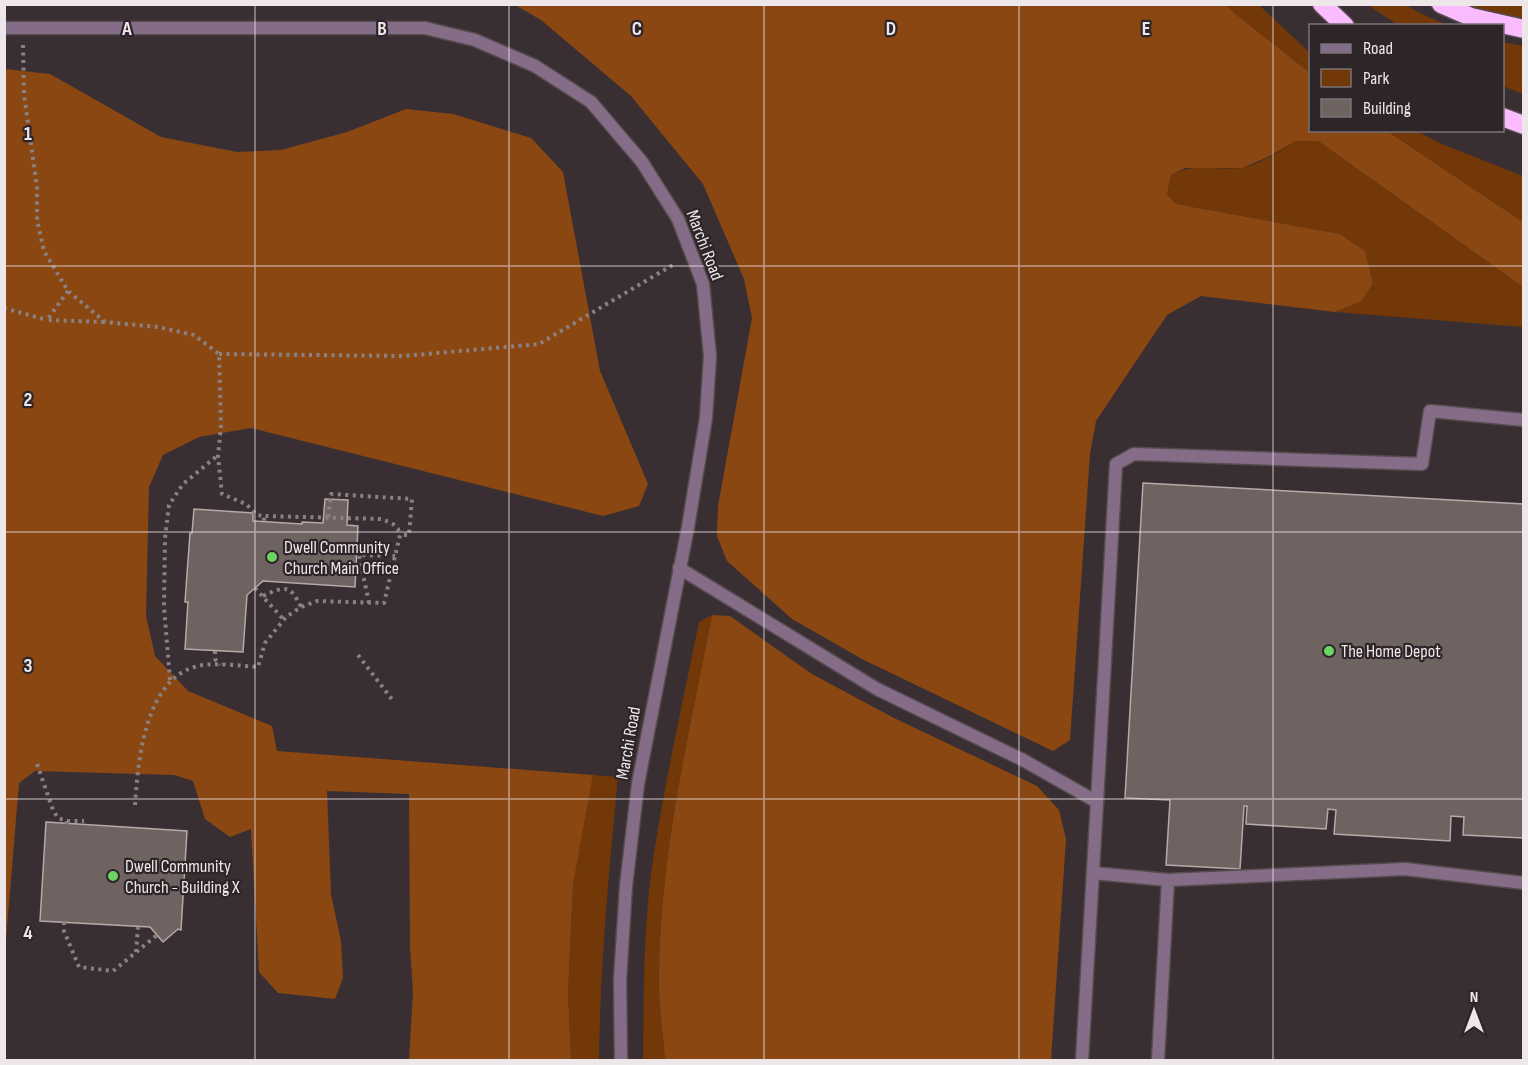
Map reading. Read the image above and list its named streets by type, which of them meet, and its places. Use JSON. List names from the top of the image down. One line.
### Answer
{"streets":{"street":["Marchi Road"]},"places":["Dwell Community Church Main Office","The Home Depot","Dwell Community Church - Building X"],"legend":["Road","Park","Building"],"north":"top","grid":{"columns":["A","B","C","D","E"],"rows":["1","2","3","4"]}}
